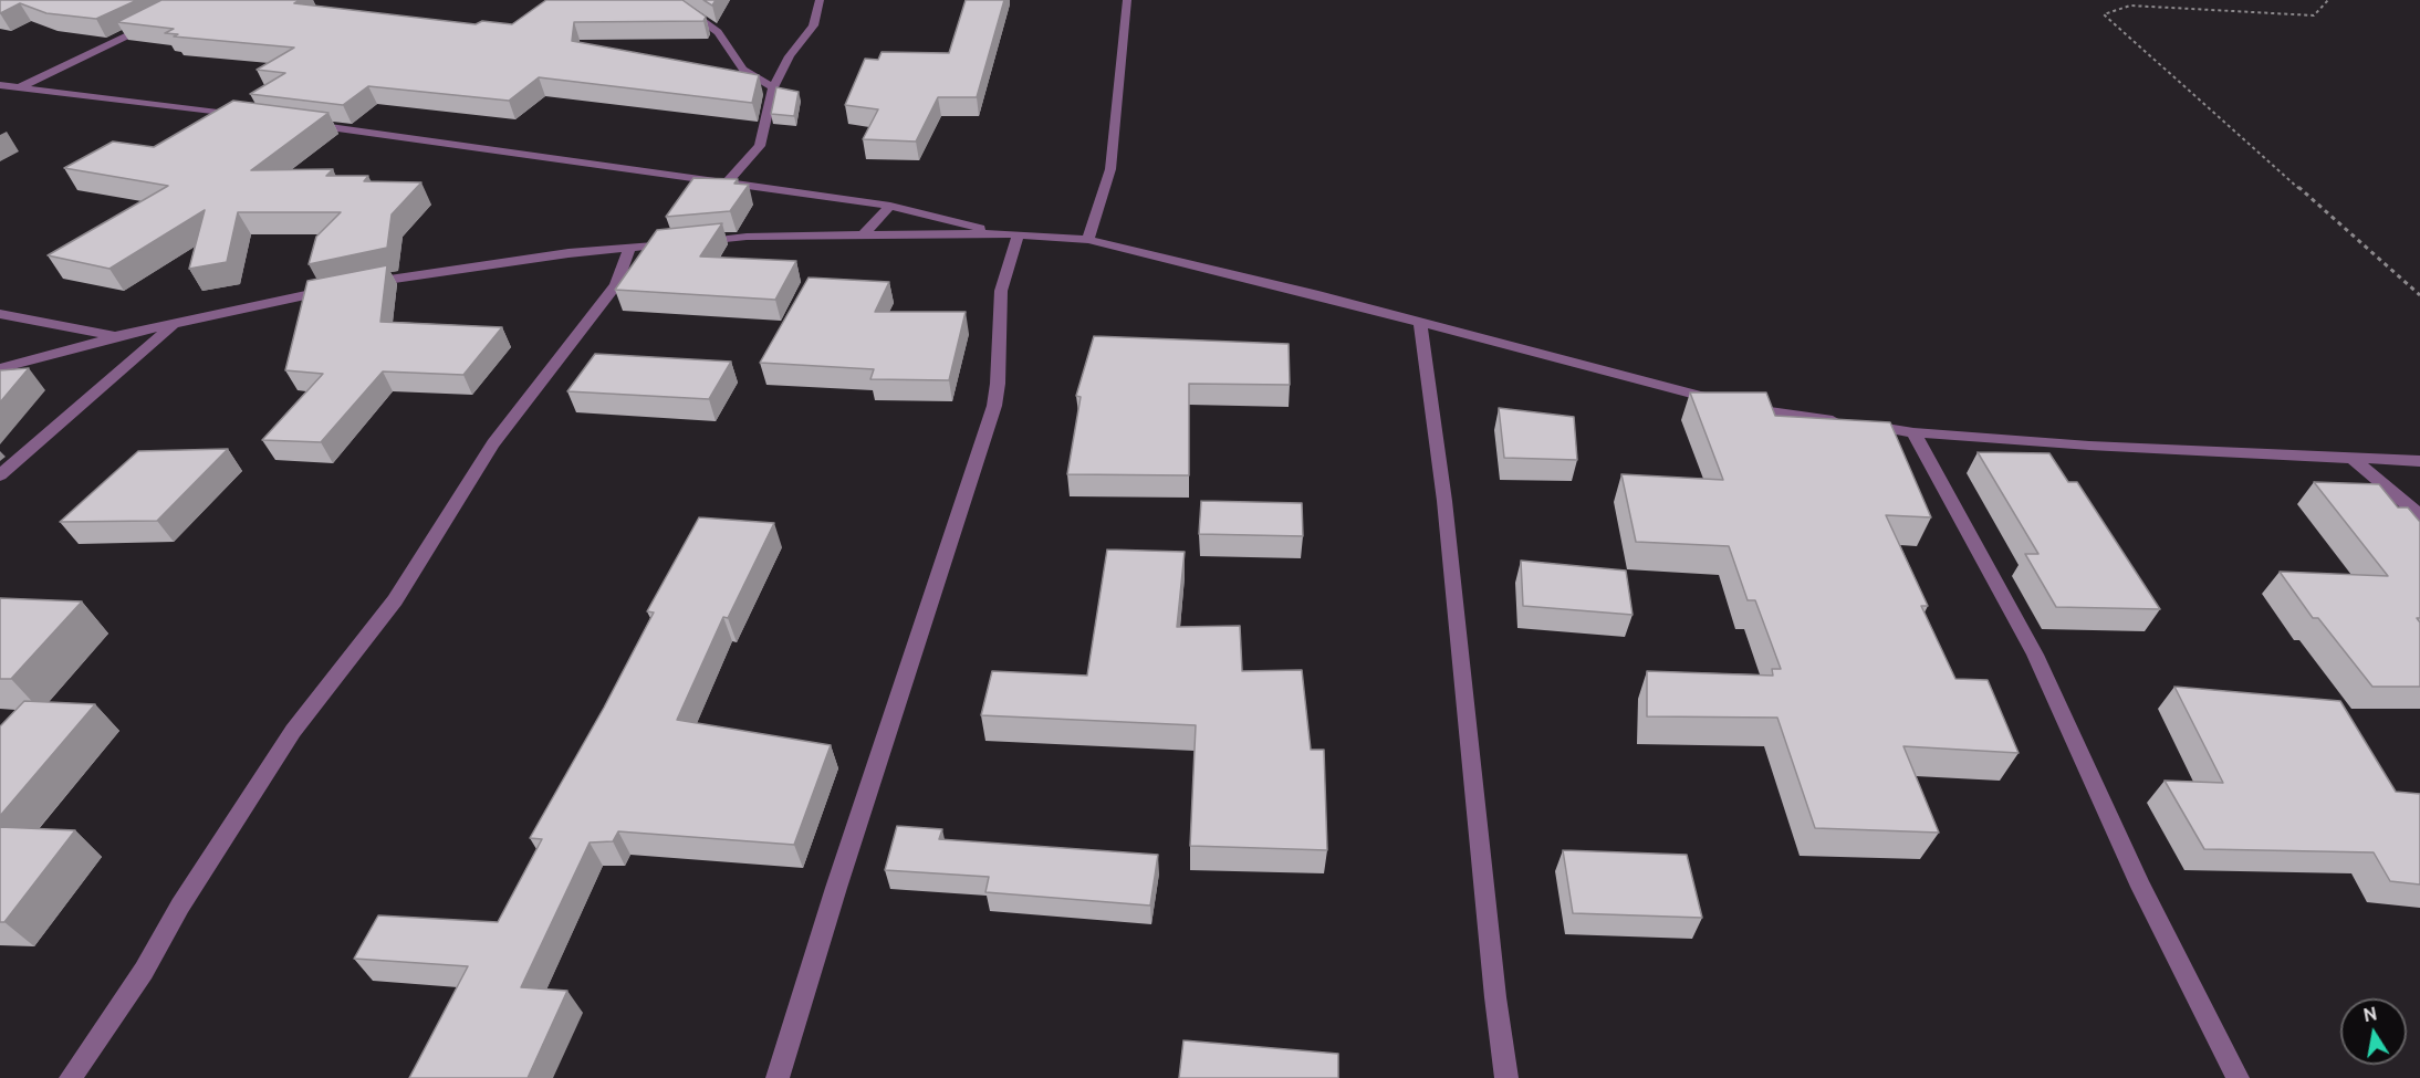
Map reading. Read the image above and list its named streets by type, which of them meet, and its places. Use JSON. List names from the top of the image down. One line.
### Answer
{"north":"top"}
